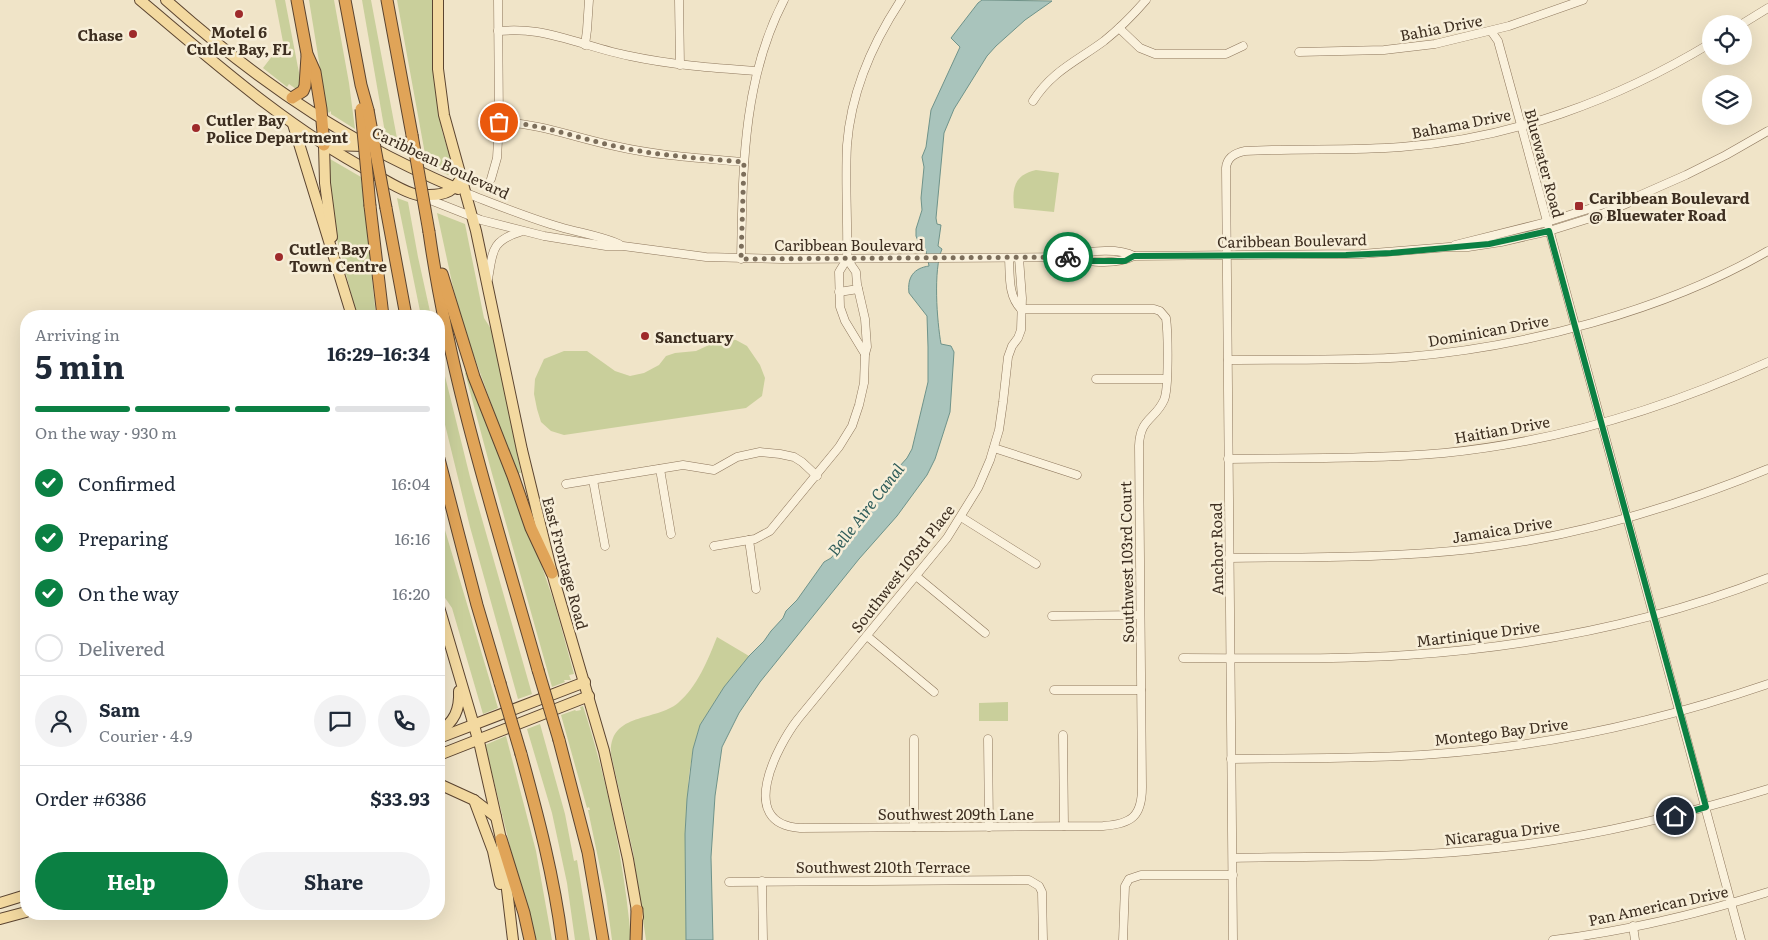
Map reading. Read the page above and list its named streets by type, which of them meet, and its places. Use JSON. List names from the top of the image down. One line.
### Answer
{"streets":{"main road":["Caribbean Boulevard","East Frontage Road"],"street":["Bahia Drive","Bahama Drive","Bluewater Road","Dominican Drive","Haitian Drive","Jamaica Drive","Anchor Road","Southwest 103rd Court","Southwest 103rd Place","Martinique Drive","Montego Bay Drive","Southwest 209th Lane","Nicaragua Drive","Southwest 210th Terrace","Pan American Drive"]},"crossings":[["Bahia Drive","Bluewater Road"],["Bahama Drive","Bluewater Road"],["Bahama Drive","Anchor Road"],["Caribbean Boulevard","Bluewater Road"],["Caribbean Boulevard","Anchor Road"],["Caribbean Boulevard","East Frontage Road"],["Caribbean Boulevard","Southwest 103rd Place"],["Bluewater Road","Dominican Drive"],["Bluewater Road","Haitian Drive"],["Bluewater Road","Jamaica Drive"],["Bluewater Road","Martinique Drive"],["Bluewater Road","Montego Bay Drive"],["Bluewater Road","Nicaragua Drive"],["Bluewater Road","Pan American Drive"],["Dominican Drive","Anchor Road"],["Haitian Drive","Anchor Road"],["Jamaica Drive","Anchor Road"],["Anchor Road","Martinique Drive"],["Anchor Road","Montego Bay Drive"],["Anchor Road","Nicaragua Drive"],["Southwest 103rd Court","Southwest 103rd Place"],["Southwest 103rd Court","Southwest 209th Lane"],["Southwest 103rd Place","Southwest 209th Lane"]],"water":["Belle Aire Canal"],"places":{"other":["Motel 6 Cutler Bay, FL","Chase","Cutler Bay Police Department","Cutler Bay Town Centre","Sanctuary"],"transit":["Caribbean Boulevard @ Bluewater Road"]},"page":{"heading":["5 min","Arriving in","16:29–16:34"],"panel":["Sam","Courier · 4.9","Order #6386","$33.93"],"bar":"On the way · 930 m","list":[["Confirmed","16:04"],["Preparing","16:16"],["On the way","16:20"],"Delivered"],"buttons":["Help","Share"]}}
